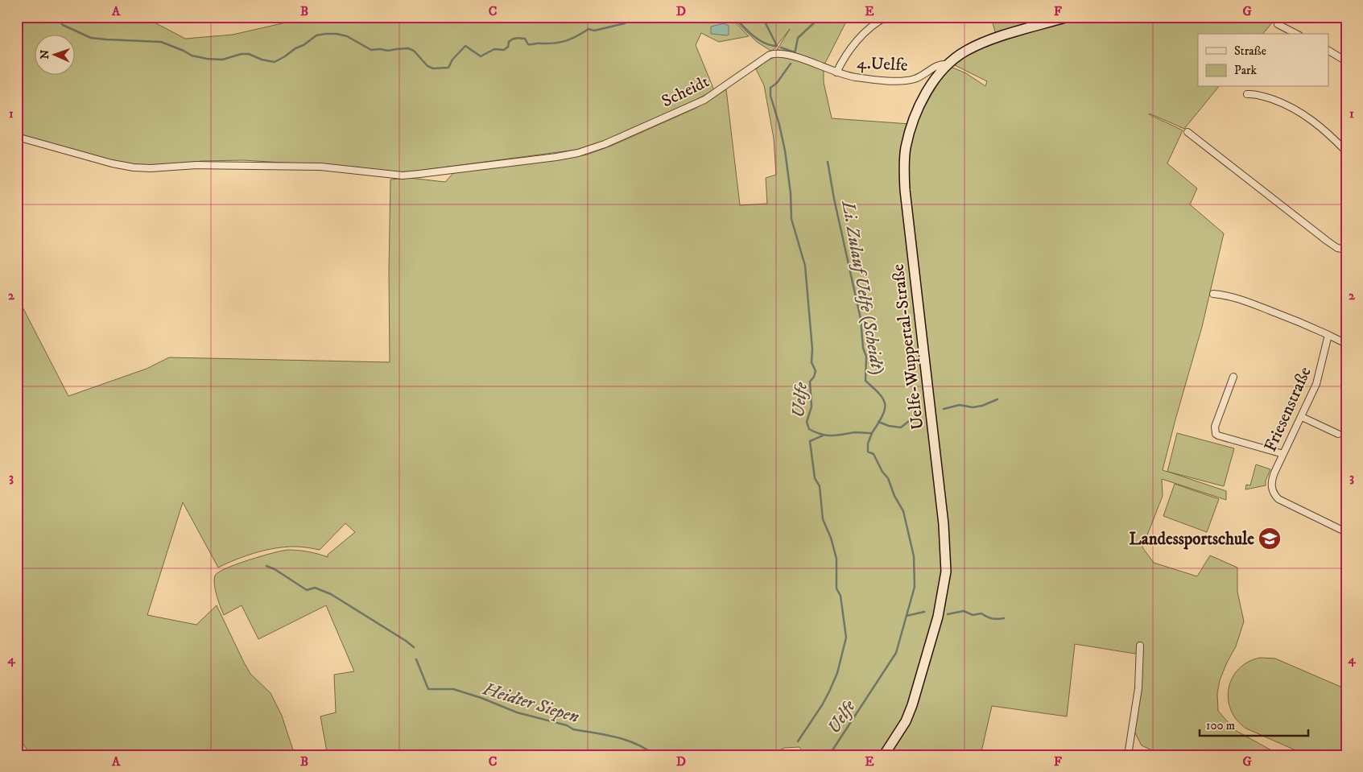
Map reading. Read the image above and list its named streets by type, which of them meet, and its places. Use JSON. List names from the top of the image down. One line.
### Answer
{"streets":{"main road":["Uelfe-Wuppertal-Straße"],"street":["4.Uelfe","Scheidt","Friesenstraße"]},"crossings":[["4.Uelfe","Scheidt"],["4.Uelfe","Uelfe-Wuppertal-Straße"]],"water":["Li. Zulauf Uelfe (Scheidt)","Uelfe","Heidter Siepen"],"places":{"school or university":["Landessportschule"]},"legend":["Straße","Park"],"scale_bar":"100 m","north":"left","grid":{"columns":["A","B","C","D","E","F","G"],"rows":["1","2","3","4"]}}
